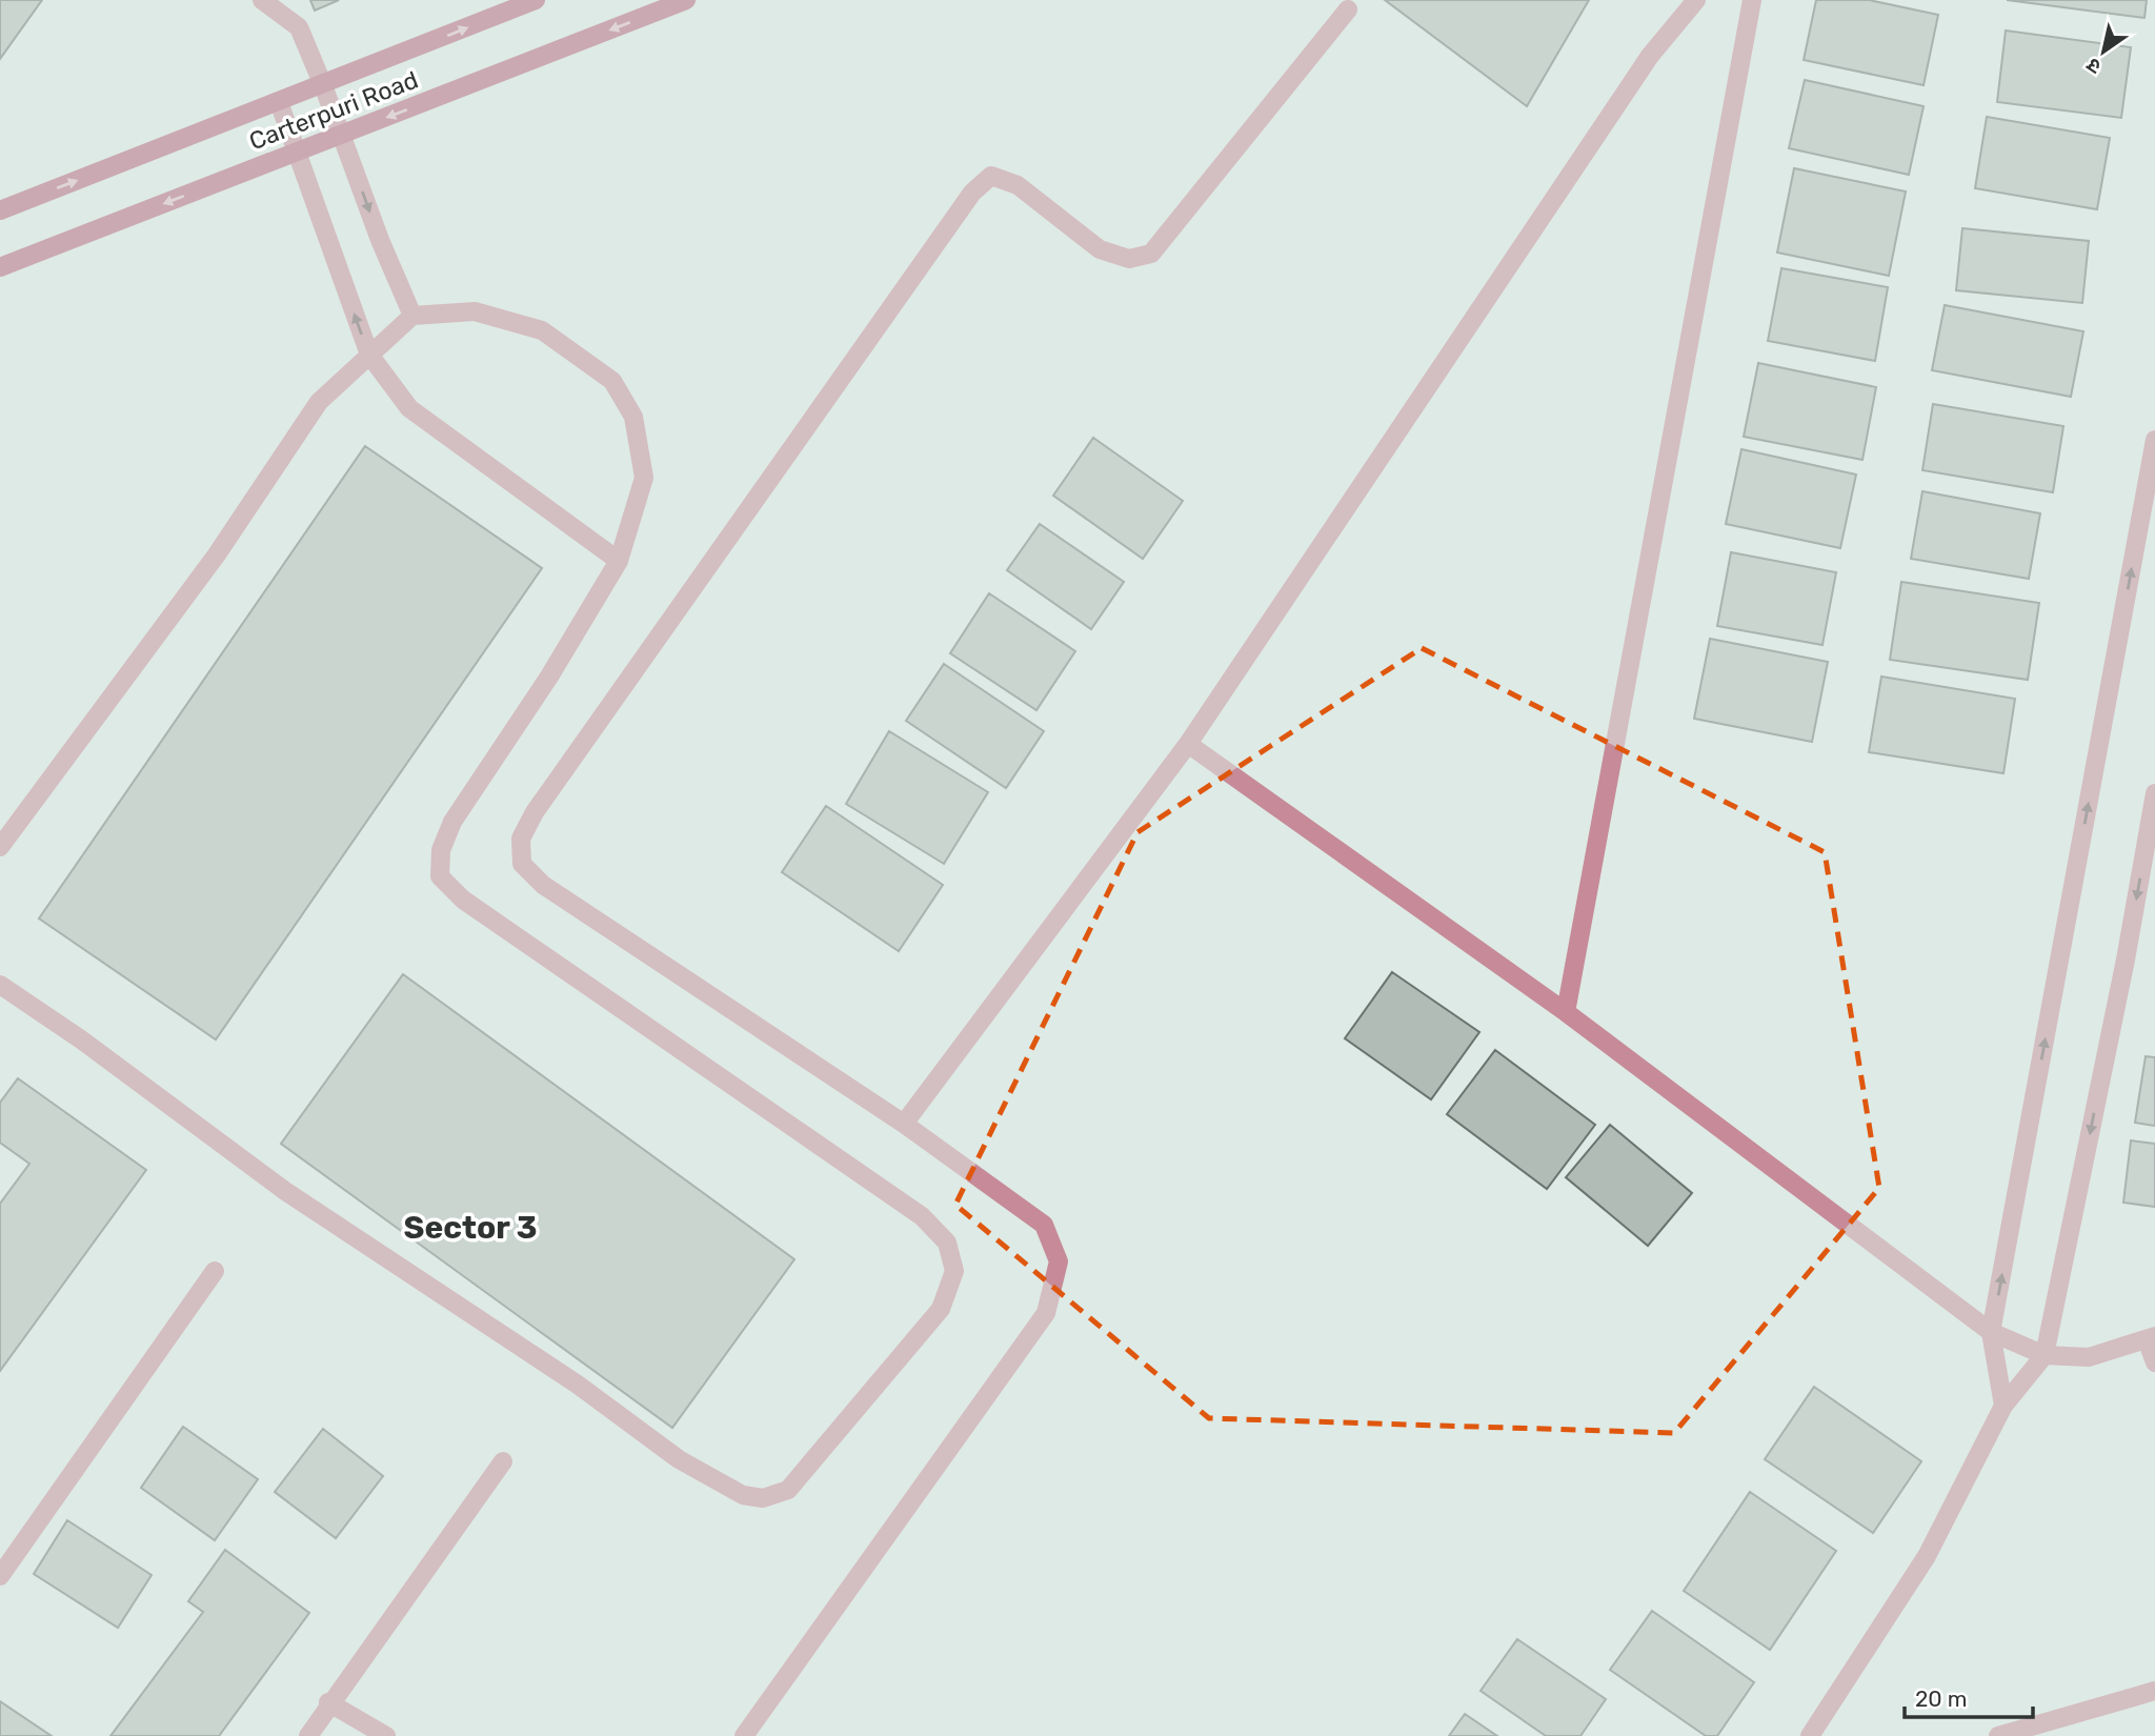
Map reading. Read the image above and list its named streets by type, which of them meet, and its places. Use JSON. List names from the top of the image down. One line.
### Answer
{"streets":{"main road":["Carterpuri Road"]},"districts":["Sector 3"],"scale_bar":"20 m","north":"bottom left"}
